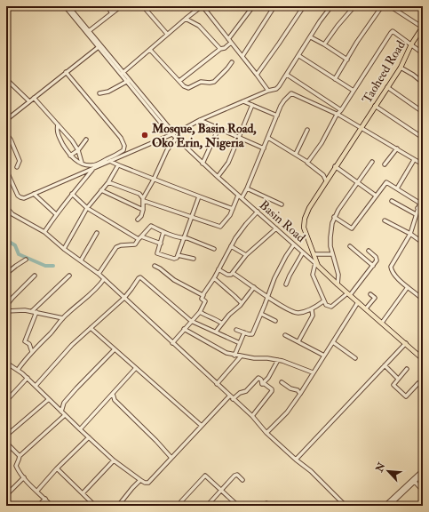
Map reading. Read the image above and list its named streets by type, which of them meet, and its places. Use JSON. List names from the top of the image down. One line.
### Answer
{"streets":{"main road":["Taoheed Road","Basin Road"]},"crossings":[["Taoheed Road","Basin Road"]],"places":["Mosque, Basin Road, Oko Erin, Nigeria"],"north":"top left"}
